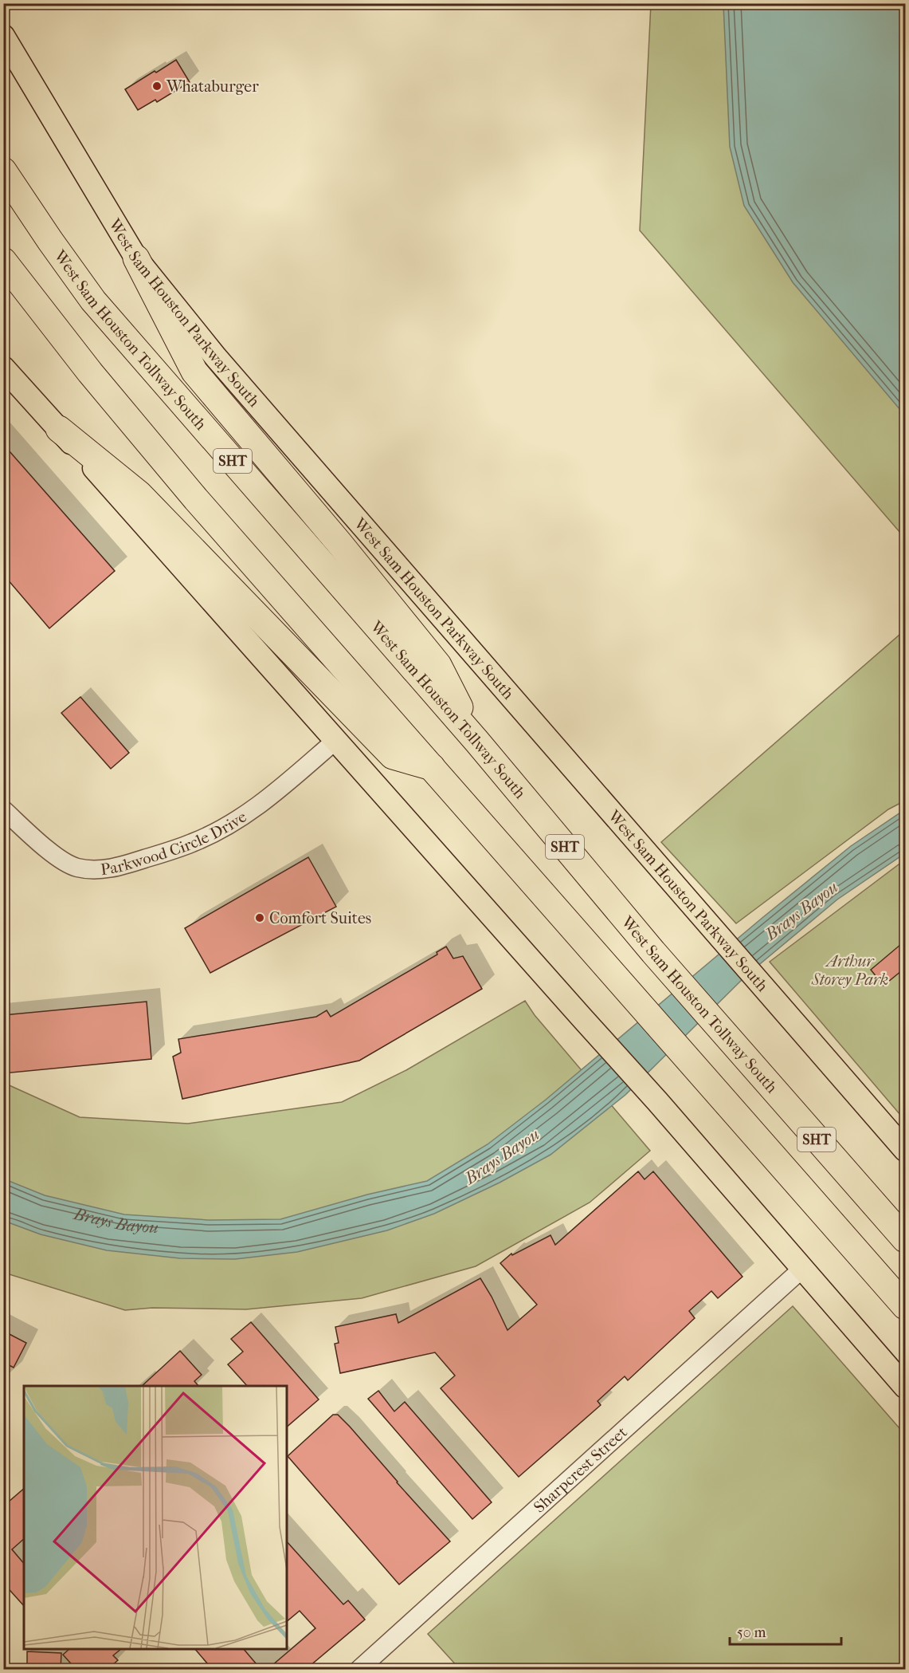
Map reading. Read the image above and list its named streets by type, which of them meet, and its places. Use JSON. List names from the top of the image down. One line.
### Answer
{"streets":{"highway":["West Sam Houston Tollway South","SHT"],"main road":["West Sam Houston Parkway South"],"street":["Parkwood Circle Drive","Sharpcrest Street"]},"water":["Brays Bayou"],"parks":["Arthur Storey Park"],"places":["Whataburger","Comfort Suites"],"scale_bar":"50 m"}
